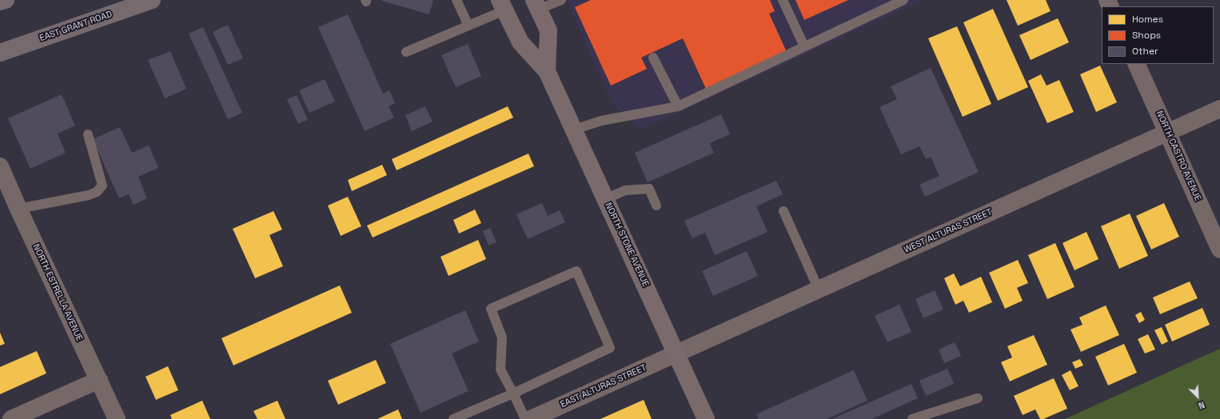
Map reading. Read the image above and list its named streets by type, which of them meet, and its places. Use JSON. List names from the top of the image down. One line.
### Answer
{"streets":{"main road":["EAST GRANT ROAD","NORTH STONE AVENUE"],"street":["NORTH CASTRO AVENUE","WEST ALTURAS STREET","NORTH ESTRELLA AVENUE","EAST ALTURAS STREET"]},"crossings":[["NORTH CASTRO AVENUE","WEST ALTURAS STREET"],["WEST ALTURAS STREET","NORTH STONE AVENUE"],["WEST ALTURAS STREET","EAST ALTURAS STREET"],["NORTH STONE AVENUE","EAST ALTURAS STREET"]],"legend":["Homes","Shops","Other"],"north":"bottom right"}
